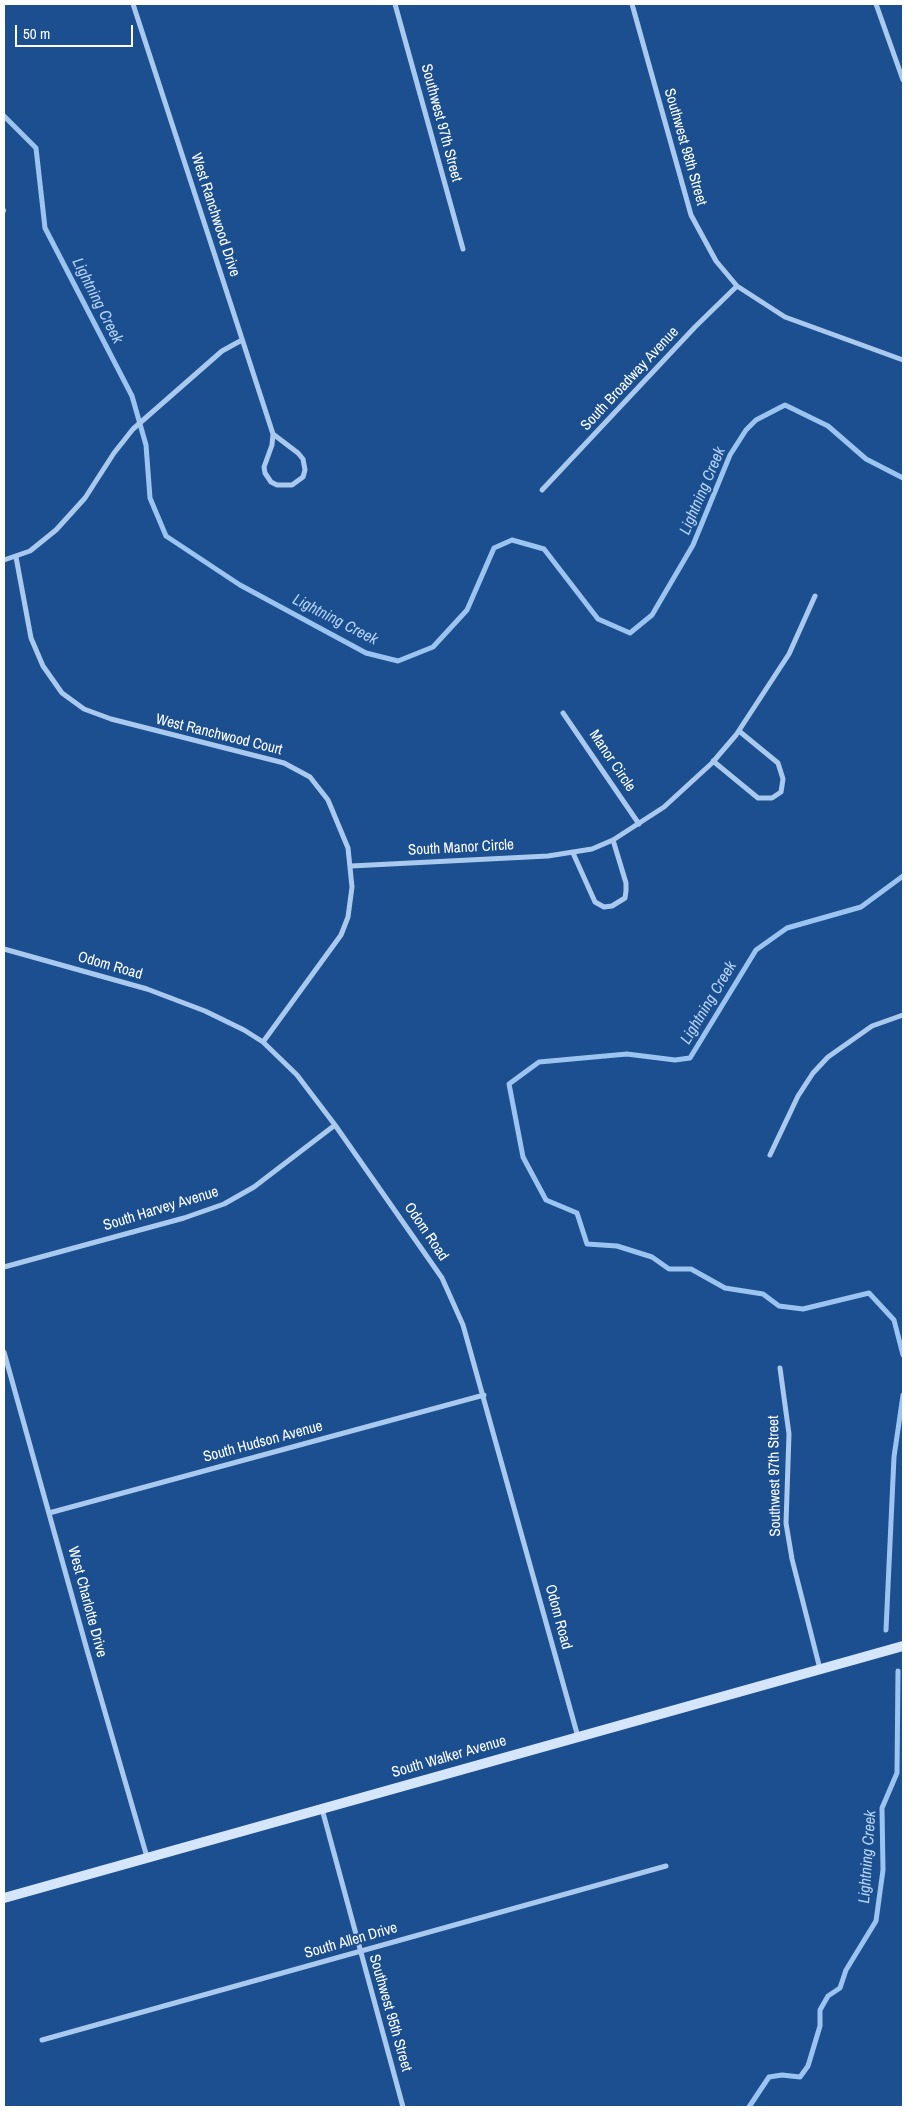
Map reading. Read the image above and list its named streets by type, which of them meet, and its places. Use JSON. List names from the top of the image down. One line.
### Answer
{"streets":{"main road":["South Walker Avenue"],"street":["Southwest 97th Street","Southwest 98th Street","West Ranchwood Drive","South Broadway Avenue","West Ranchwood Court","Manor Circle","South Manor Circle","Odom Road","South Harvey Avenue","South Hudson Avenue","West Charlotte Drive","South Allen Drive","Southwest 95th Street"]},"crossings":[["Southwest 97th Street","South Walker Avenue"],["Southwest 98th Street","South Broadway Avenue"],["West Ranchwood Court","South Manor Circle"],["West Ranchwood Court","Odom Road"],["Manor Circle","South Manor Circle"],["Odom Road","South Harvey Avenue"],["Odom Road","South Hudson Avenue"],["Odom Road","South Walker Avenue"],["South Hudson Avenue","West Charlotte Drive"],["West Charlotte Drive","South Walker Avenue"],["South Walker Avenue","Southwest 95th Street"],["South Allen Drive","Southwest 95th Street"]],"water":["Lightning Creek"],"scale_bar":"50 m"}
